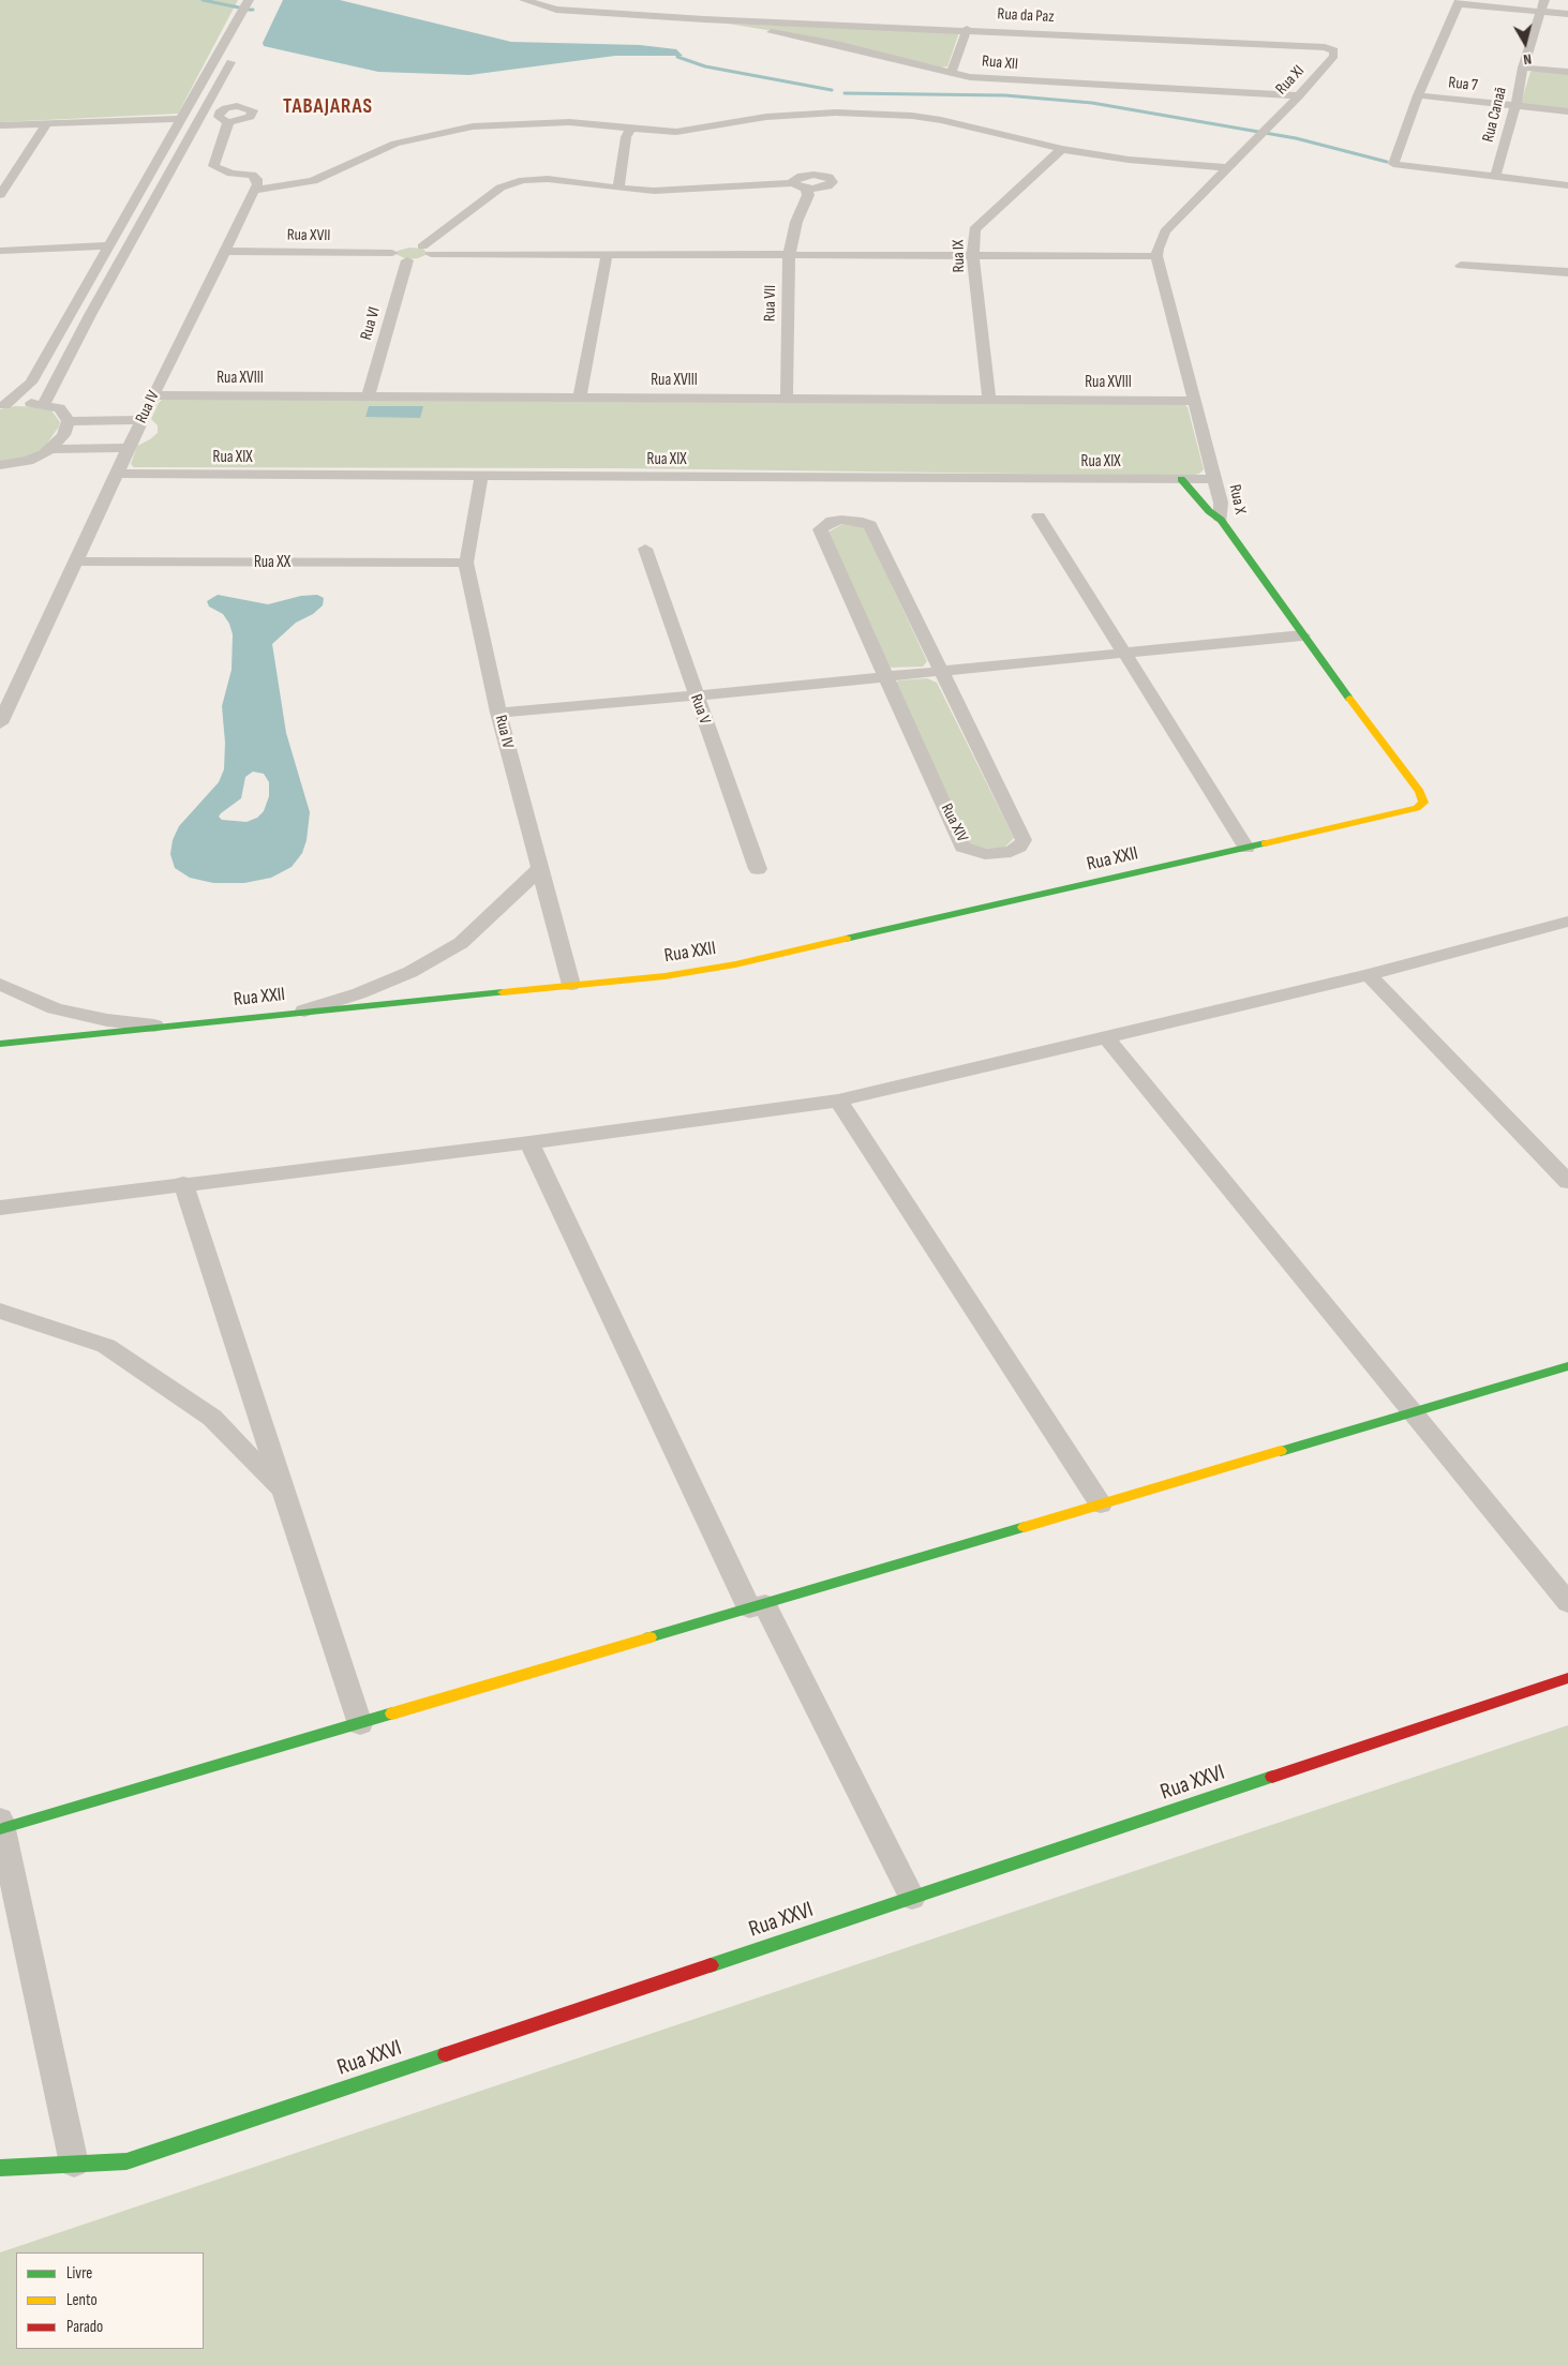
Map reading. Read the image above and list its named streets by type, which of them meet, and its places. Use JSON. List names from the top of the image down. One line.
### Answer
{"streets":{"street":["Rua da Paz","Rua XII","Rua XI","Rua 7","Rua Canaã","Rua XVII","Rua IX","Rua VII","Rua VI","Rua XVIII","Rua IV","Rua XIX","Rua X","Rua XX","Rua V","Rua XIV","Rua XXII","Rua XXVI"]},"crossings":[["Rua da Paz","Rua XII"],["Rua da Paz","Rua XI"],["Rua XII","Rua XI"],["Rua 7","Rua Canaã"],["Rua XVII","Rua VI"],["Rua XVII","Rua IV"],["Rua IX","Rua XVIII"],["Rua VII","Rua XVIII"],["Rua VI","Rua XVIII"],["Rua XVIII","Rua IV"],["Rua XVIII","Rua X"],["Rua IV","Rua XIX"],["Rua IV","Rua XX"],["Rua IV","Rua XXII"],["Rua XIX","Rua X"],["Rua X","Rua XXII"]],"districts":["TABAJARAS"],"legend":["Livre","Lento","Parado"],"north":"bottom"}
